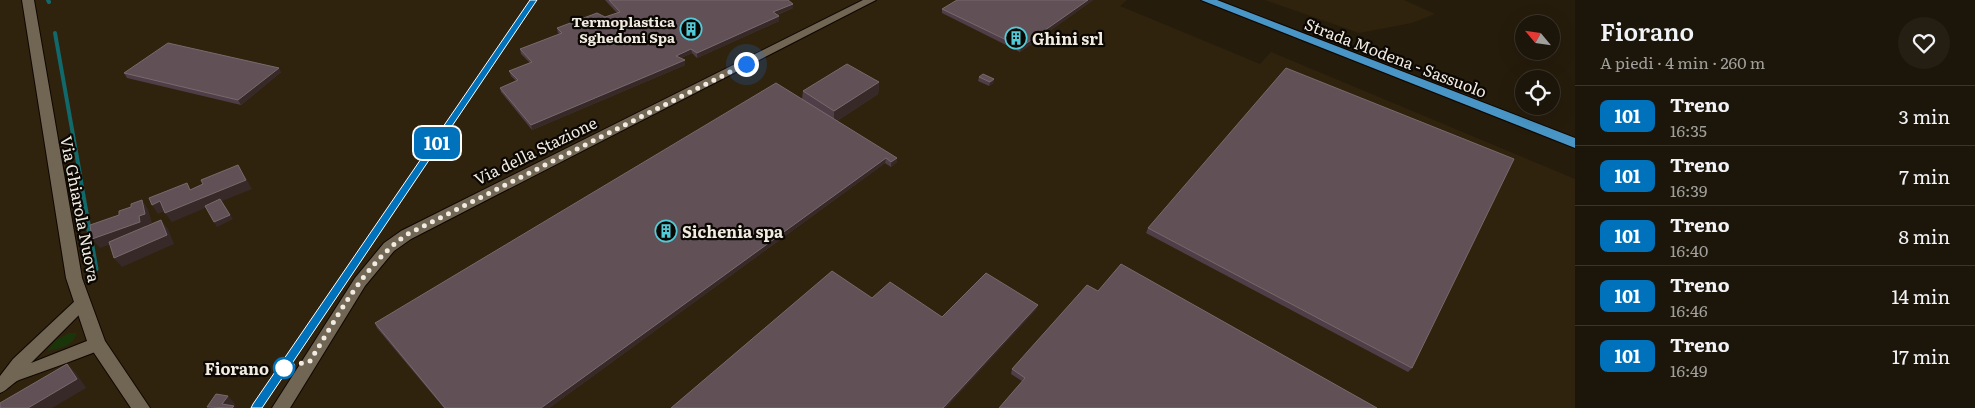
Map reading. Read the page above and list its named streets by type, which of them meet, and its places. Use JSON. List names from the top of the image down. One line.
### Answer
{"streets":{"highway":["Strada Modena - Sassuolo"],"street":["Via della Stazione","Via Ghiarola Nuova"]},"places":{"building":["Termoplastica Sghedoni Spa","Ghini srl","Sichenia spa"],"other":["Fiorano"]},"north":"top left","page":{"on_map":"101","heading":["Fiorano","A piedi · 4 min · 260 m"],"list":[{"mark":"101","name":"Treno","note":"16:35","value":"3 min"},{"mark":"101","name":"Treno","note":"16:39","value":"7 min"},{"mark":"101","name":"Treno","note":"16:40","value":"8 min"},{"mark":"101","name":"Treno","note":"16:46","value":"14 min"},{"mark":"101","name":"Treno","note":"16:49","value":"17 min"}]}}
